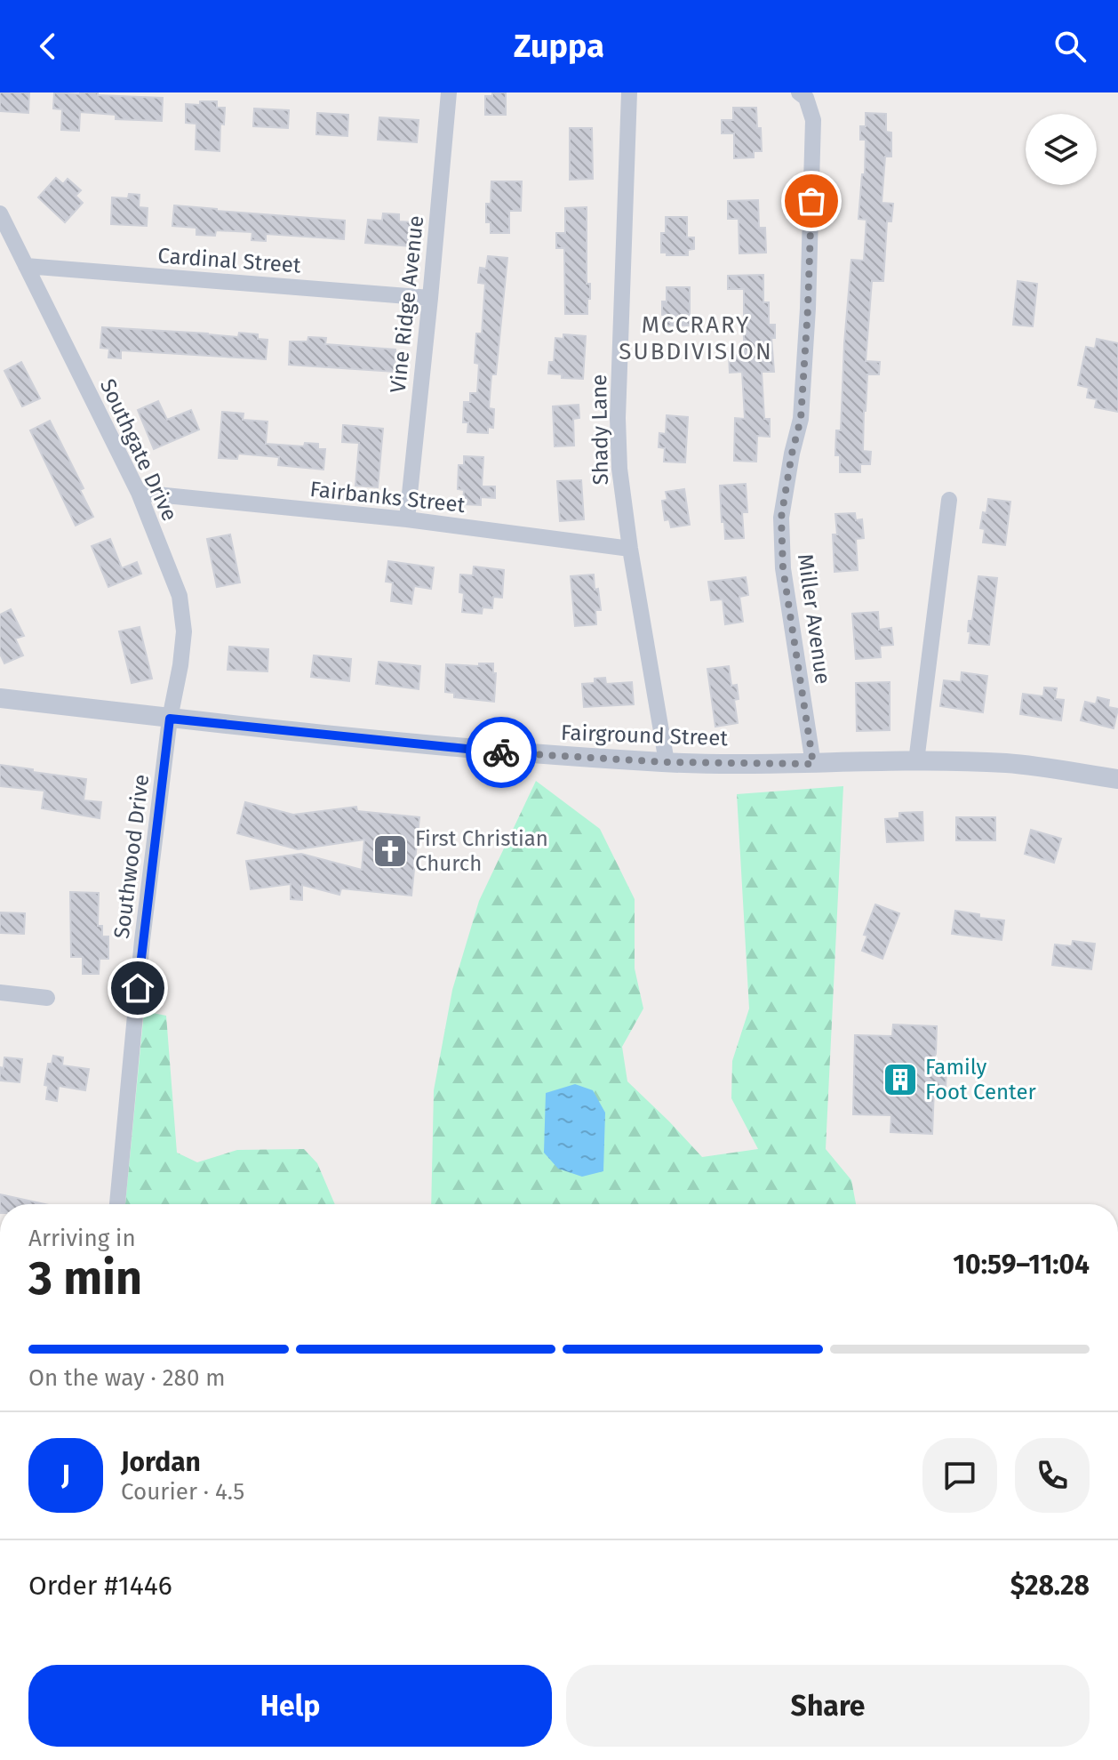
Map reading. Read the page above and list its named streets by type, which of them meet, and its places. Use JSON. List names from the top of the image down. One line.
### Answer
{"streets":{"street":["Cardinal Street","Vine Ridge Avenue","Shady Lane","Southgate Drive","Fairbanks Street","Miller Avenue","Fairground Street","Southwood Drive"]},"crossings":[["Cardinal Street","Vine Ridge Avenue"],["Cardinal Street","Southgate Drive"],["Vine Ridge Avenue","Fairbanks Street"],["Shady Lane","Fairbanks Street"],["Shady Lane","Fairground Street"],["Southgate Drive","Fairbanks Street"],["Southgate Drive","Fairground Street"],["Southgate Drive","Southwood Drive"],["Miller Avenue","Fairground Street"],["Fairground Street","Southwood Drive"]],"districts":["MCCRARY SUBDIVISION"],"places":{"church":["First Christian Church"],"building":["Family Foot Center"]},"page":{"header":"Zuppa","heading":["3 min","Arriving in","10:59–11:04"],"panel":["Jordan","Courier · 4.5","Order #1446","$28.28"],"bar":"On the way · 280 m","round":"J","buttons":["Help","Share"]}}
